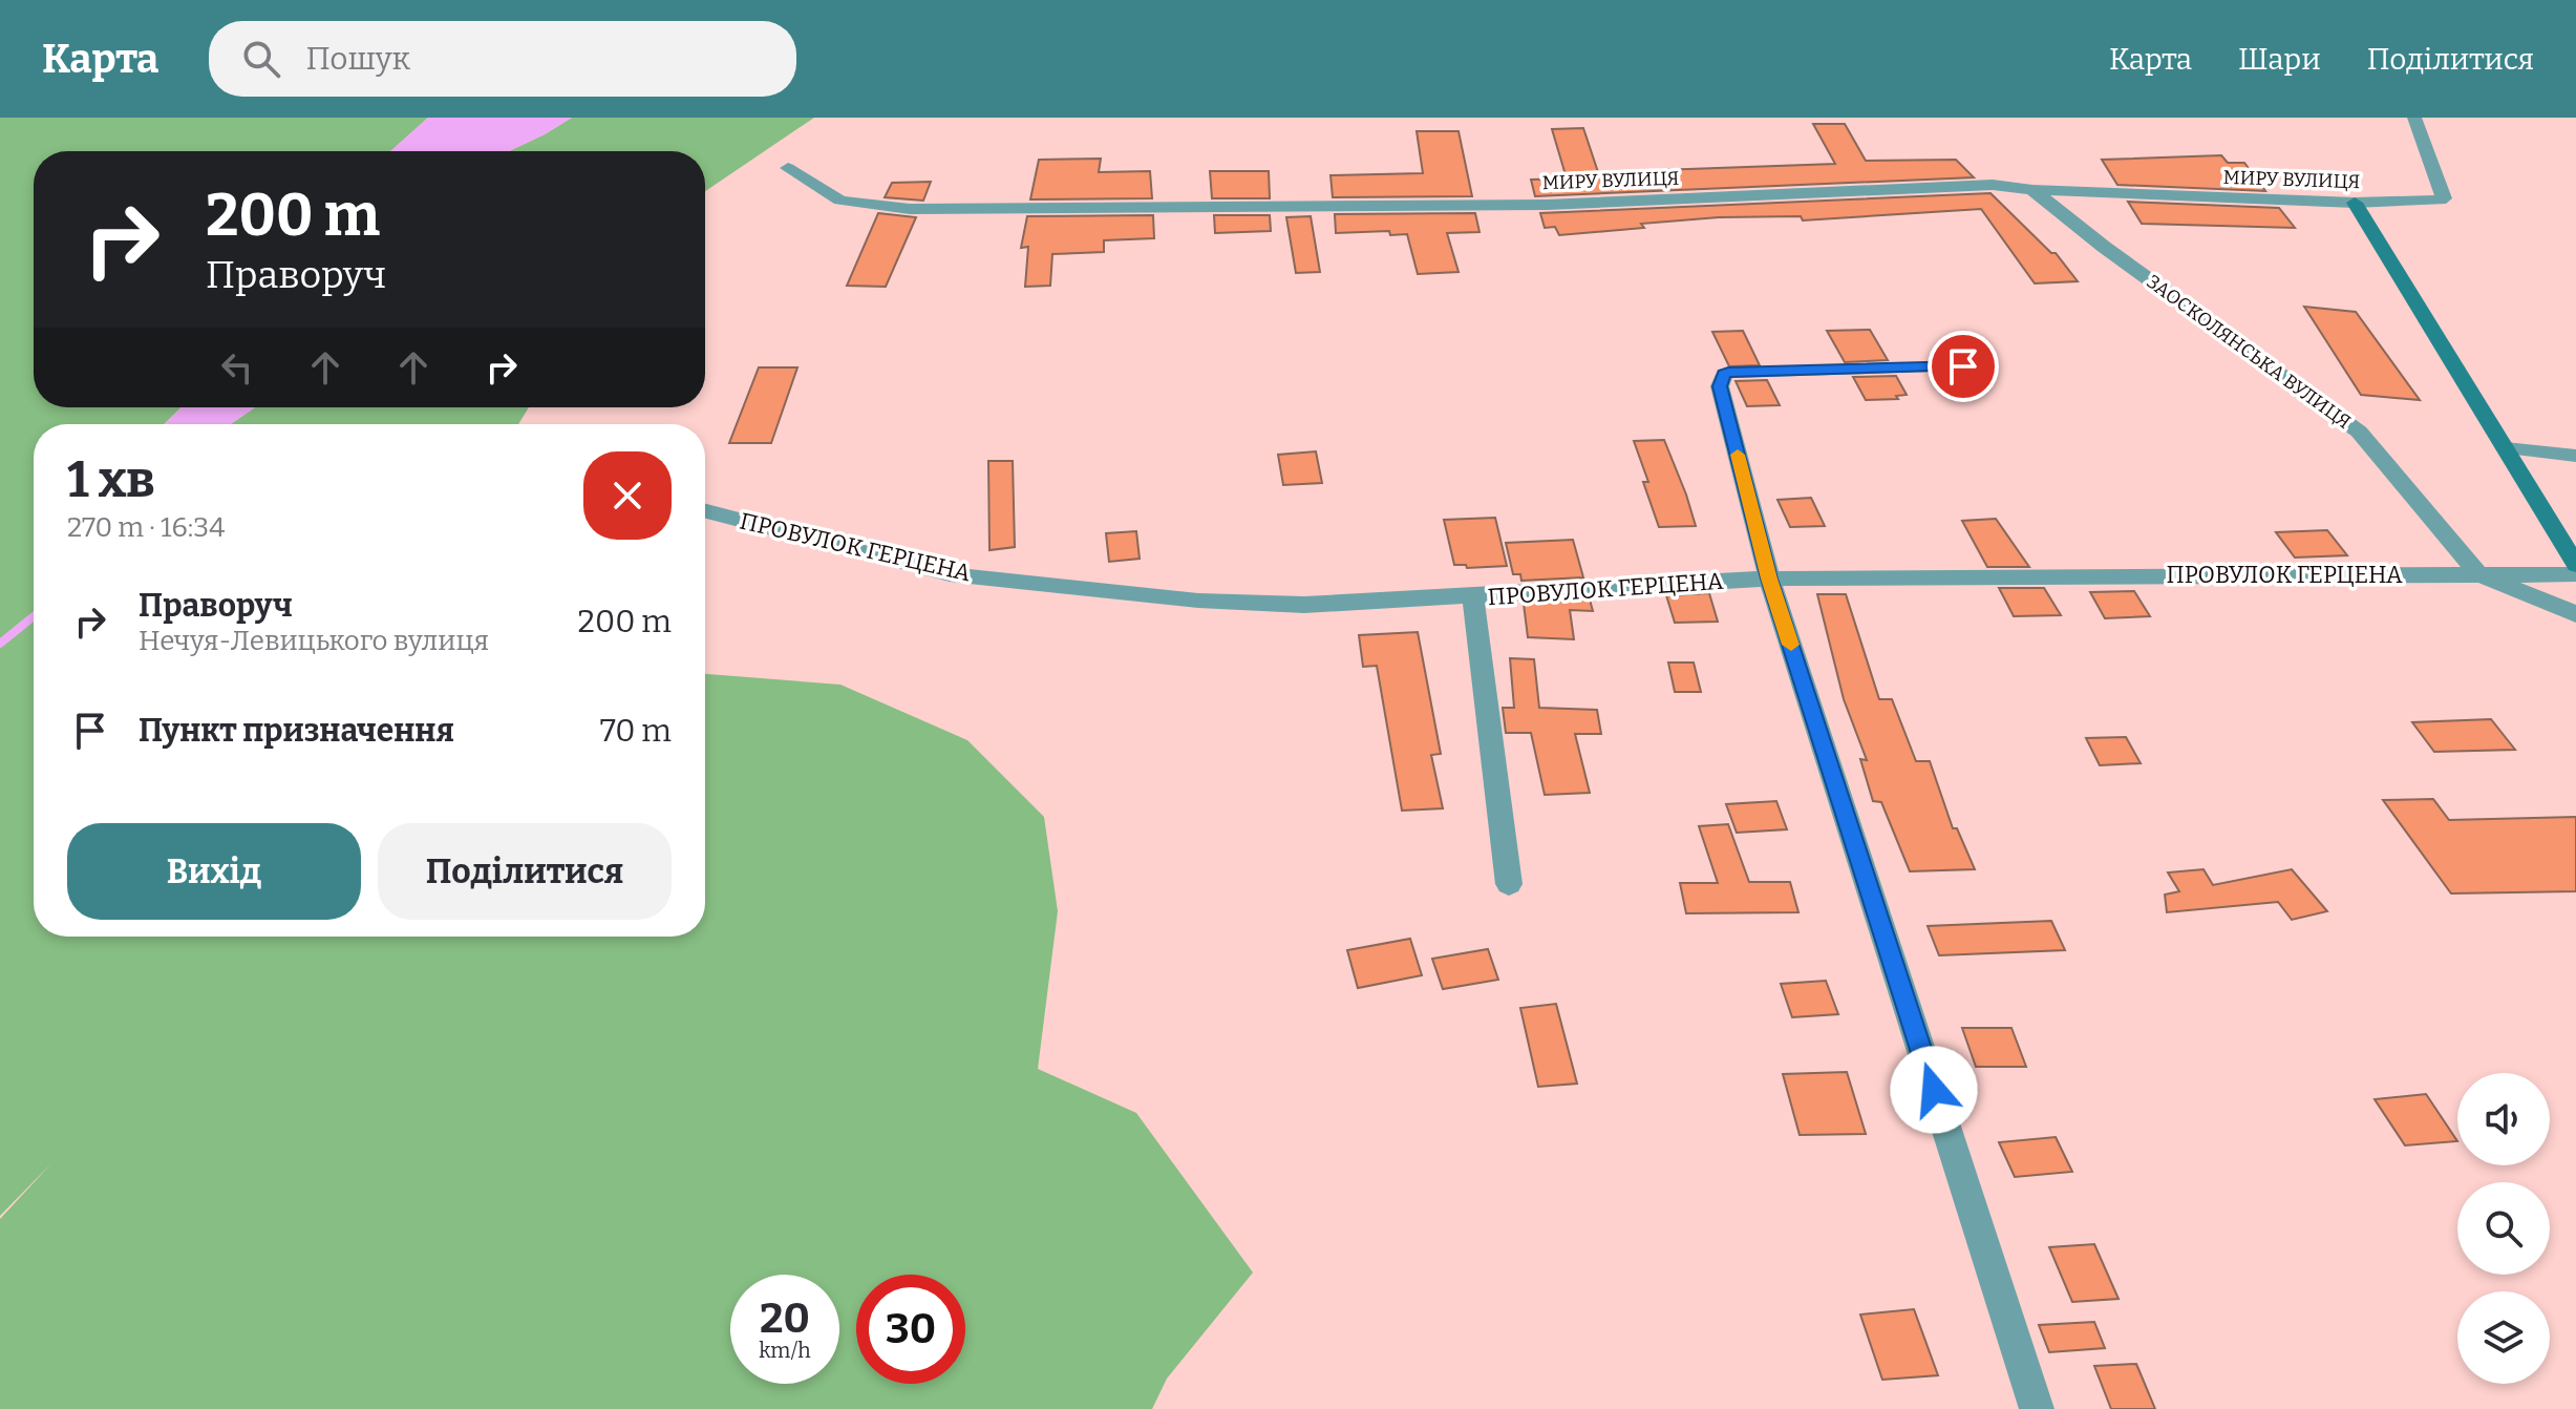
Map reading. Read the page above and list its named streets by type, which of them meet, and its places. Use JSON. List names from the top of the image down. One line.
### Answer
{"streets":{"street":["МИРУ ВУЛИЦЯ","ЗАОСКОЛЯНСЬКА ВУЛИЦЯ","ПРОВУЛОК ГЕРЦЕНА"]},"crossings":[["МИРУ ВУЛИЦЯ","ЗАОСКОЛЯНСЬКА ВУЛИЦЯ"],["ЗАОСКОЛЯНСЬКА ВУЛИЦЯ","ПРОВУЛОК ГЕРЦЕНА"]],"page":{"header":"Карта","search":"Пошук","nav":["Карта","Шари","Поділитися"],"turn":["200 m","Праворуч"],"heading":["1 хв","270 m · 16:34"],"list":[{"name":"Праворуч","note":"Нечуя-Левицького вулиця","value":"200 m"},{"name":"Пункт призначення","value":"70 m"}],"buttons":["Вихід","Поділитися"],"speed":"20 km/h","limit":"30"}}
